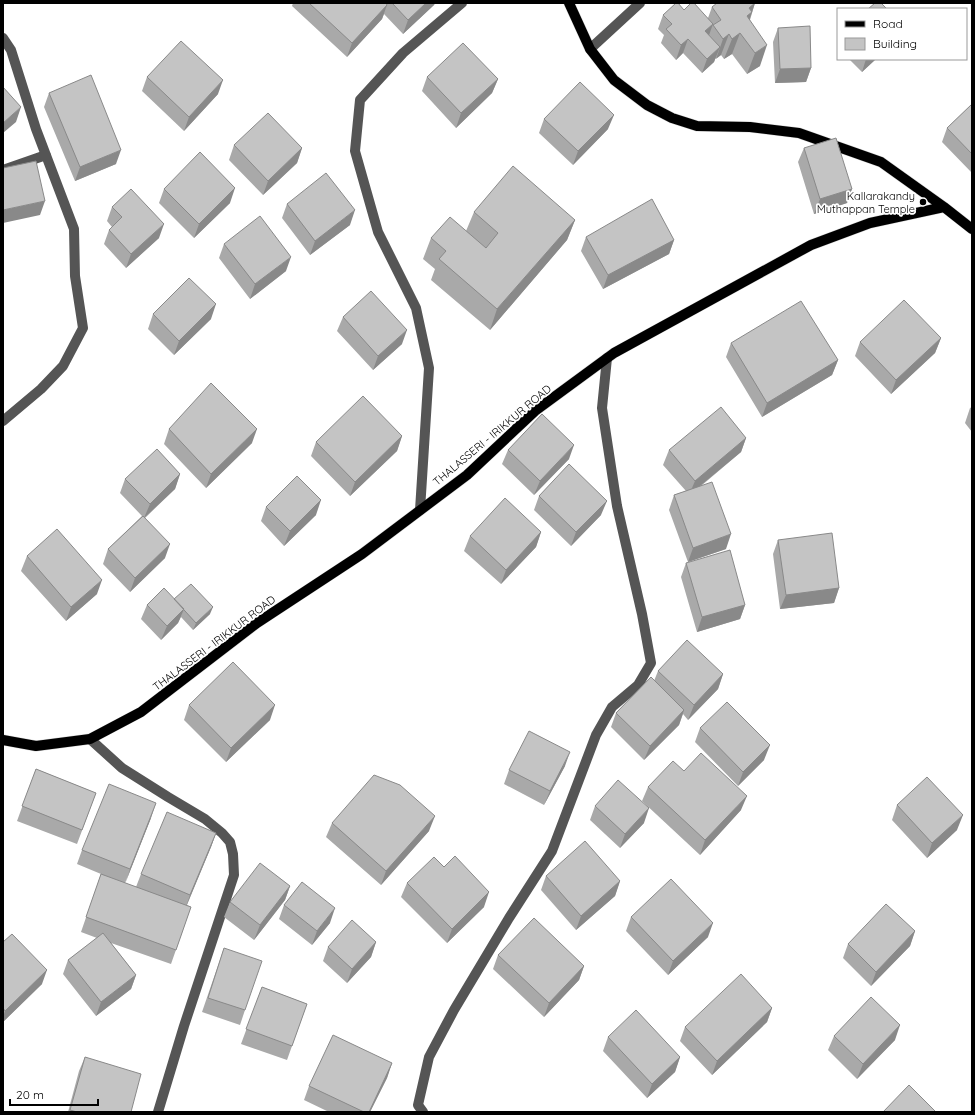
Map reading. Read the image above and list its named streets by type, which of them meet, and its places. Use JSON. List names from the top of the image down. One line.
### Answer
{"streets":{"main road":["THALASSERI - IRIKKUR ROAD"]},"places":["Kallarakandy Muthappan Temple"],"legend":["Road","Building"],"scale_bar":"20 m"}
